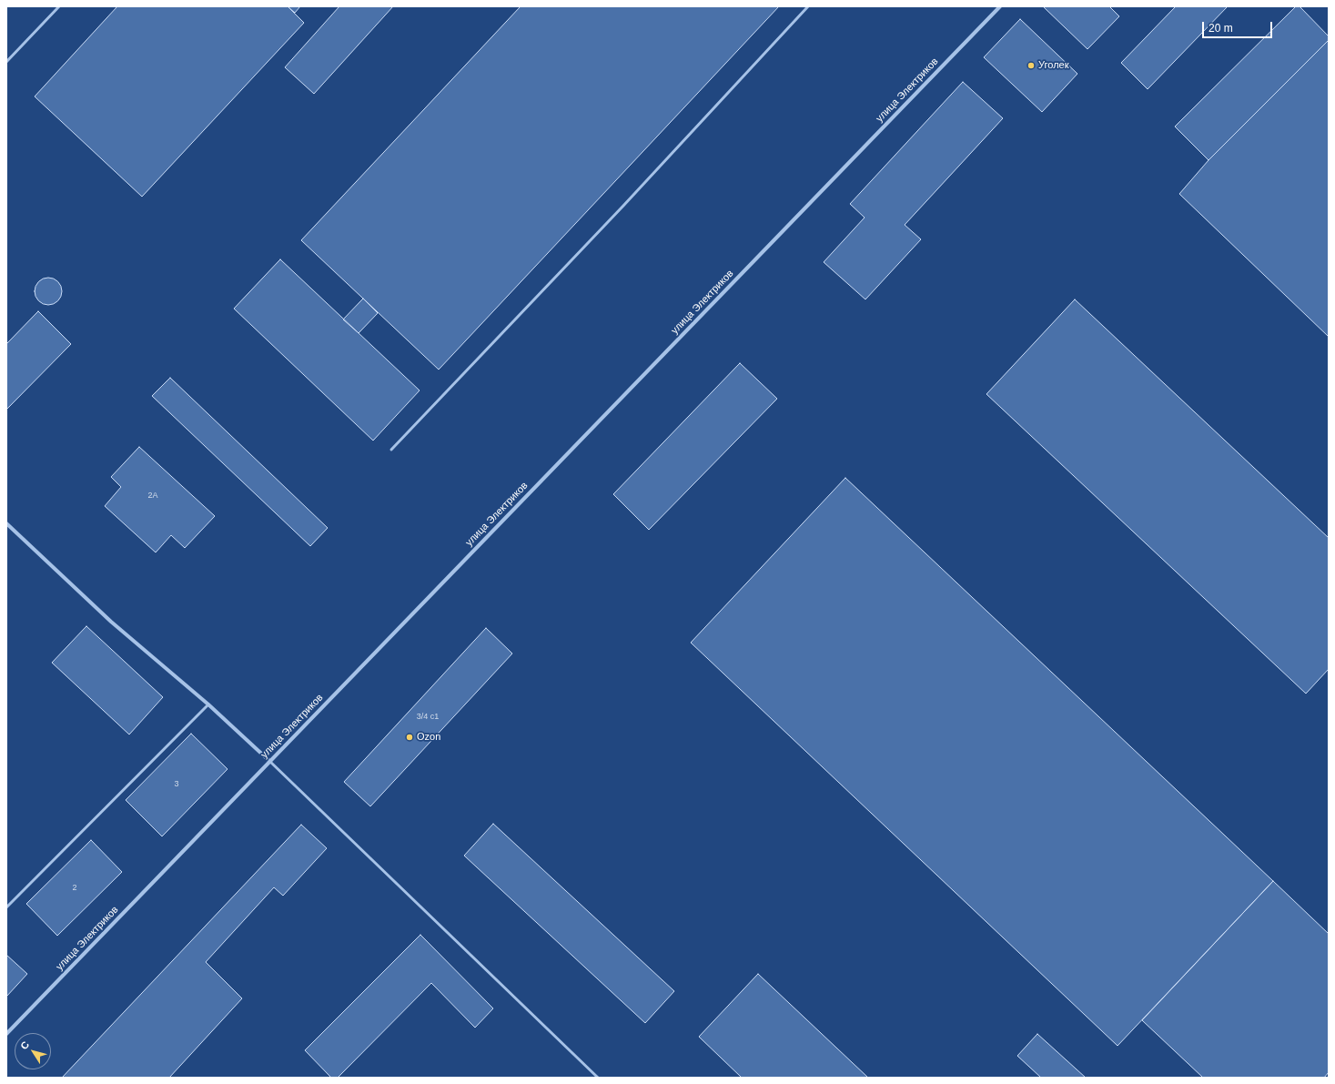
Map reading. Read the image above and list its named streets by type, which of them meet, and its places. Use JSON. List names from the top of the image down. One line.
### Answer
{"streets":{"street":["улица Электриков"]},"places":["Уголек","Ozon"],"house_numbers":["2А","3/4 с1","3","2"],"scale_bar":"20 m","north":"top left"}
